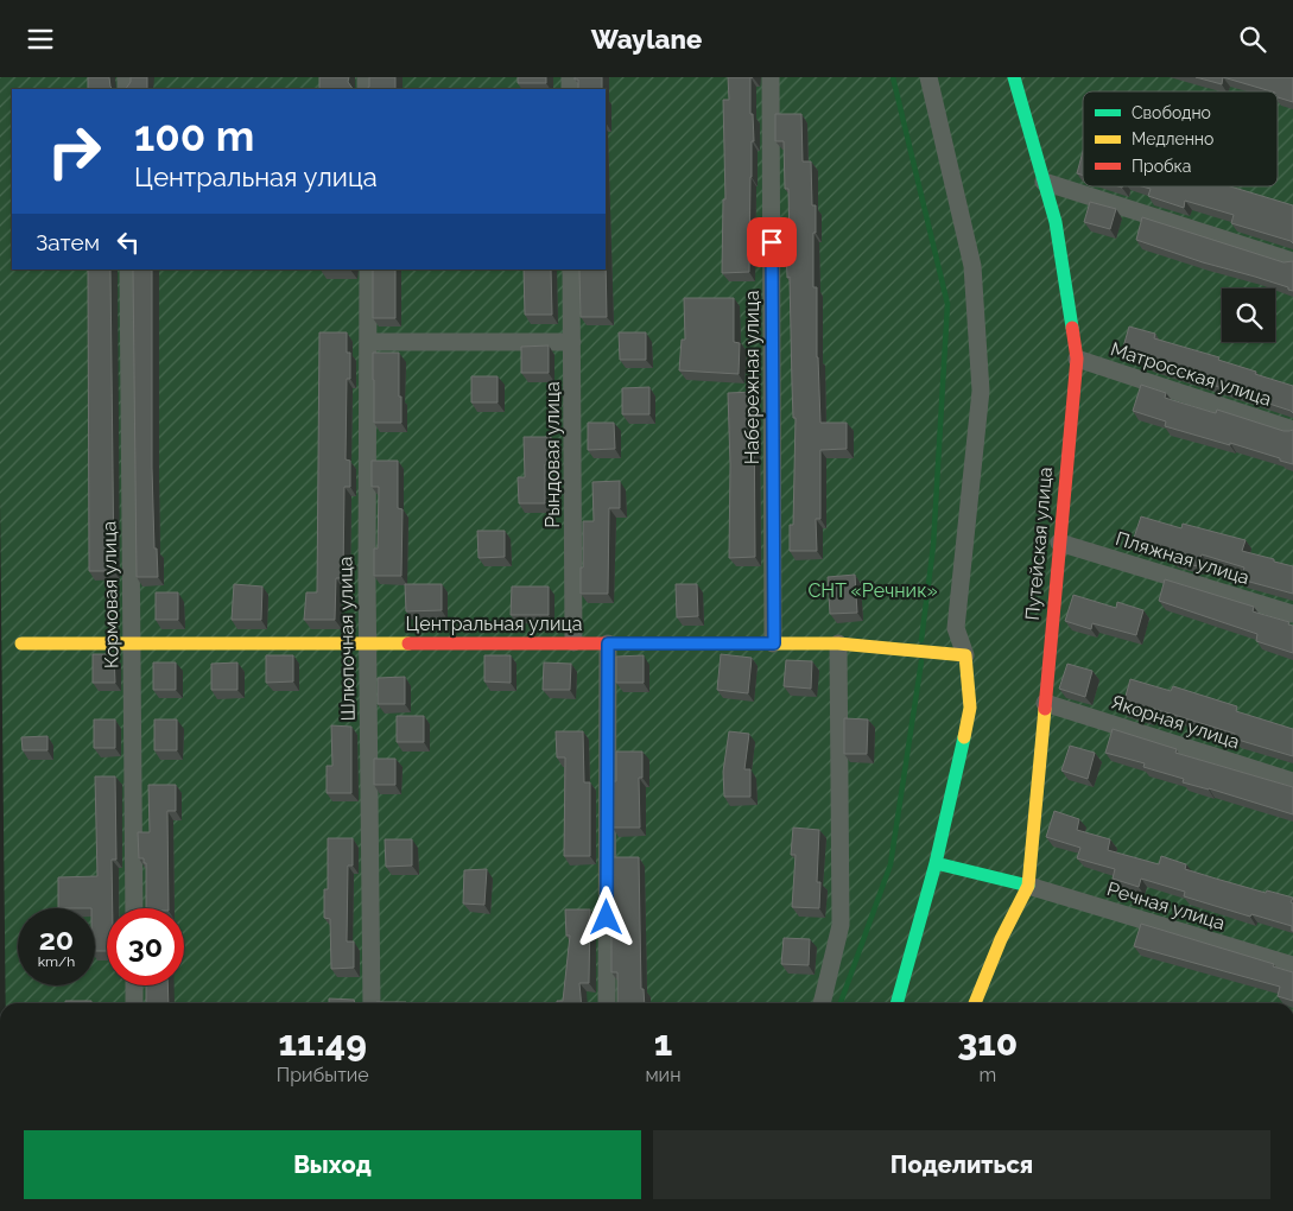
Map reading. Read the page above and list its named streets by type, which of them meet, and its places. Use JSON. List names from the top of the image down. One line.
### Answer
{"streets":{"street":["Матросская улица","Набережная улица","Рындовая улица","Путейская улица","Пляжная улица","Кормовая улица","Центральная улица","Шлюпочная улица","Якорная улица","Речная улица"]},"crossings":[["Матросская улица","Путейская улица"],["Набережная улица","Центральная улица"],["Рындовая улица","Центральная улица"],["Путейская улица","Пляжная улица"],["Путейская улица","Якорная улица"],["Путейская улица","Речная улица"],["Кормовая улица","Центральная улица"],["Центральная улица","Шлюпочная улица"]],"parks":["СНТ «Речник»"],"legend":["Свободно","Медленно","Пробка"],"page":{"header":"Waylane","turn":["100 m","Центральная улица"],"then":"Затем","speed":"20 km/h","limit":"30","eta":["11:49","Прибытие","1","мин","310","m"],"buttons":["Выход","Поделиться"]}}
